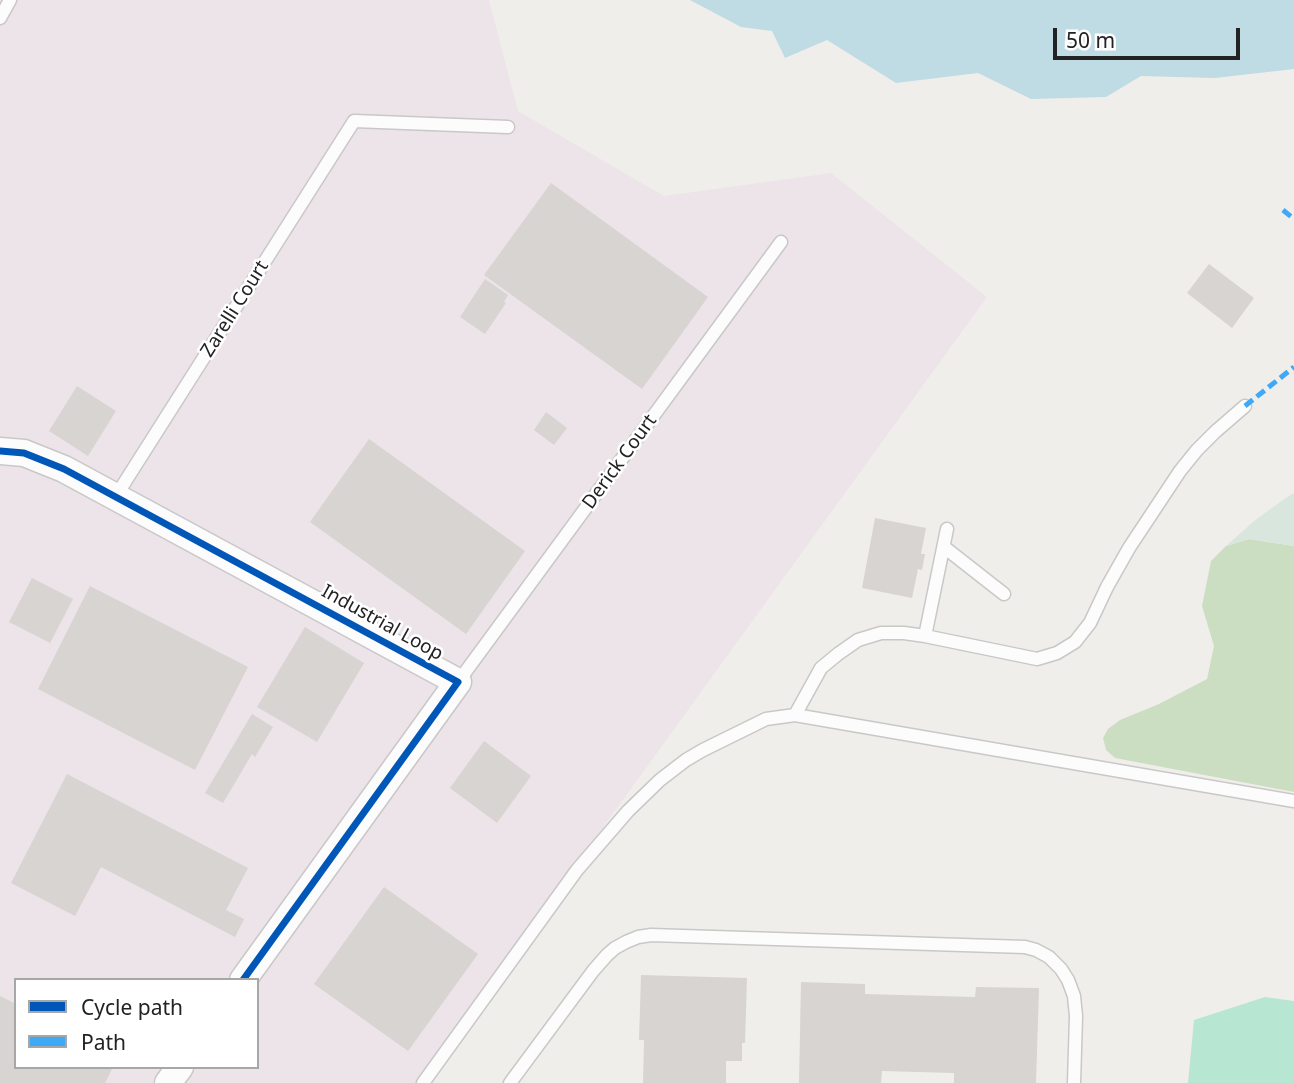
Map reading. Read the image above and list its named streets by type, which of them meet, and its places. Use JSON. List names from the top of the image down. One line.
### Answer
{"streets":{"street":["Industrial Loop"],"lane":["Zarelli Court","Derick Court"]},"crossings":[["Zarelli Court","Industrial Loop"],["Derick Court","Industrial Loop"]],"legend":["Cycle path","Path"],"scale_bar":"50 m"}
